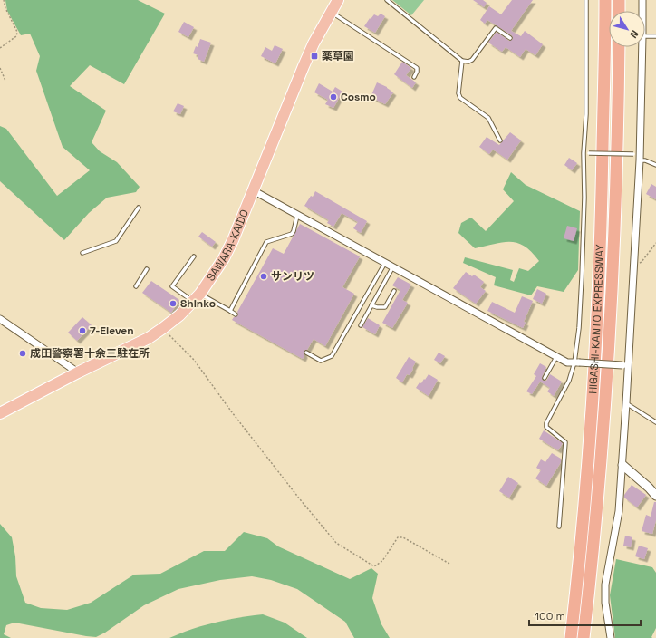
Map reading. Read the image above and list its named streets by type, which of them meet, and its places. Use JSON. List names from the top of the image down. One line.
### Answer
{"streets":{"highway":["SAWARA-KAIDO","HIGASHI-KANTO EXPRESSWAY"]},"places":{"transit":["薬草園"],"other":["Cosmo","サンリツ","Shinko","7-Eleven","成田警察署十余三駐在所"]},"scale_bar":"100 m","north":"bottom right"}
